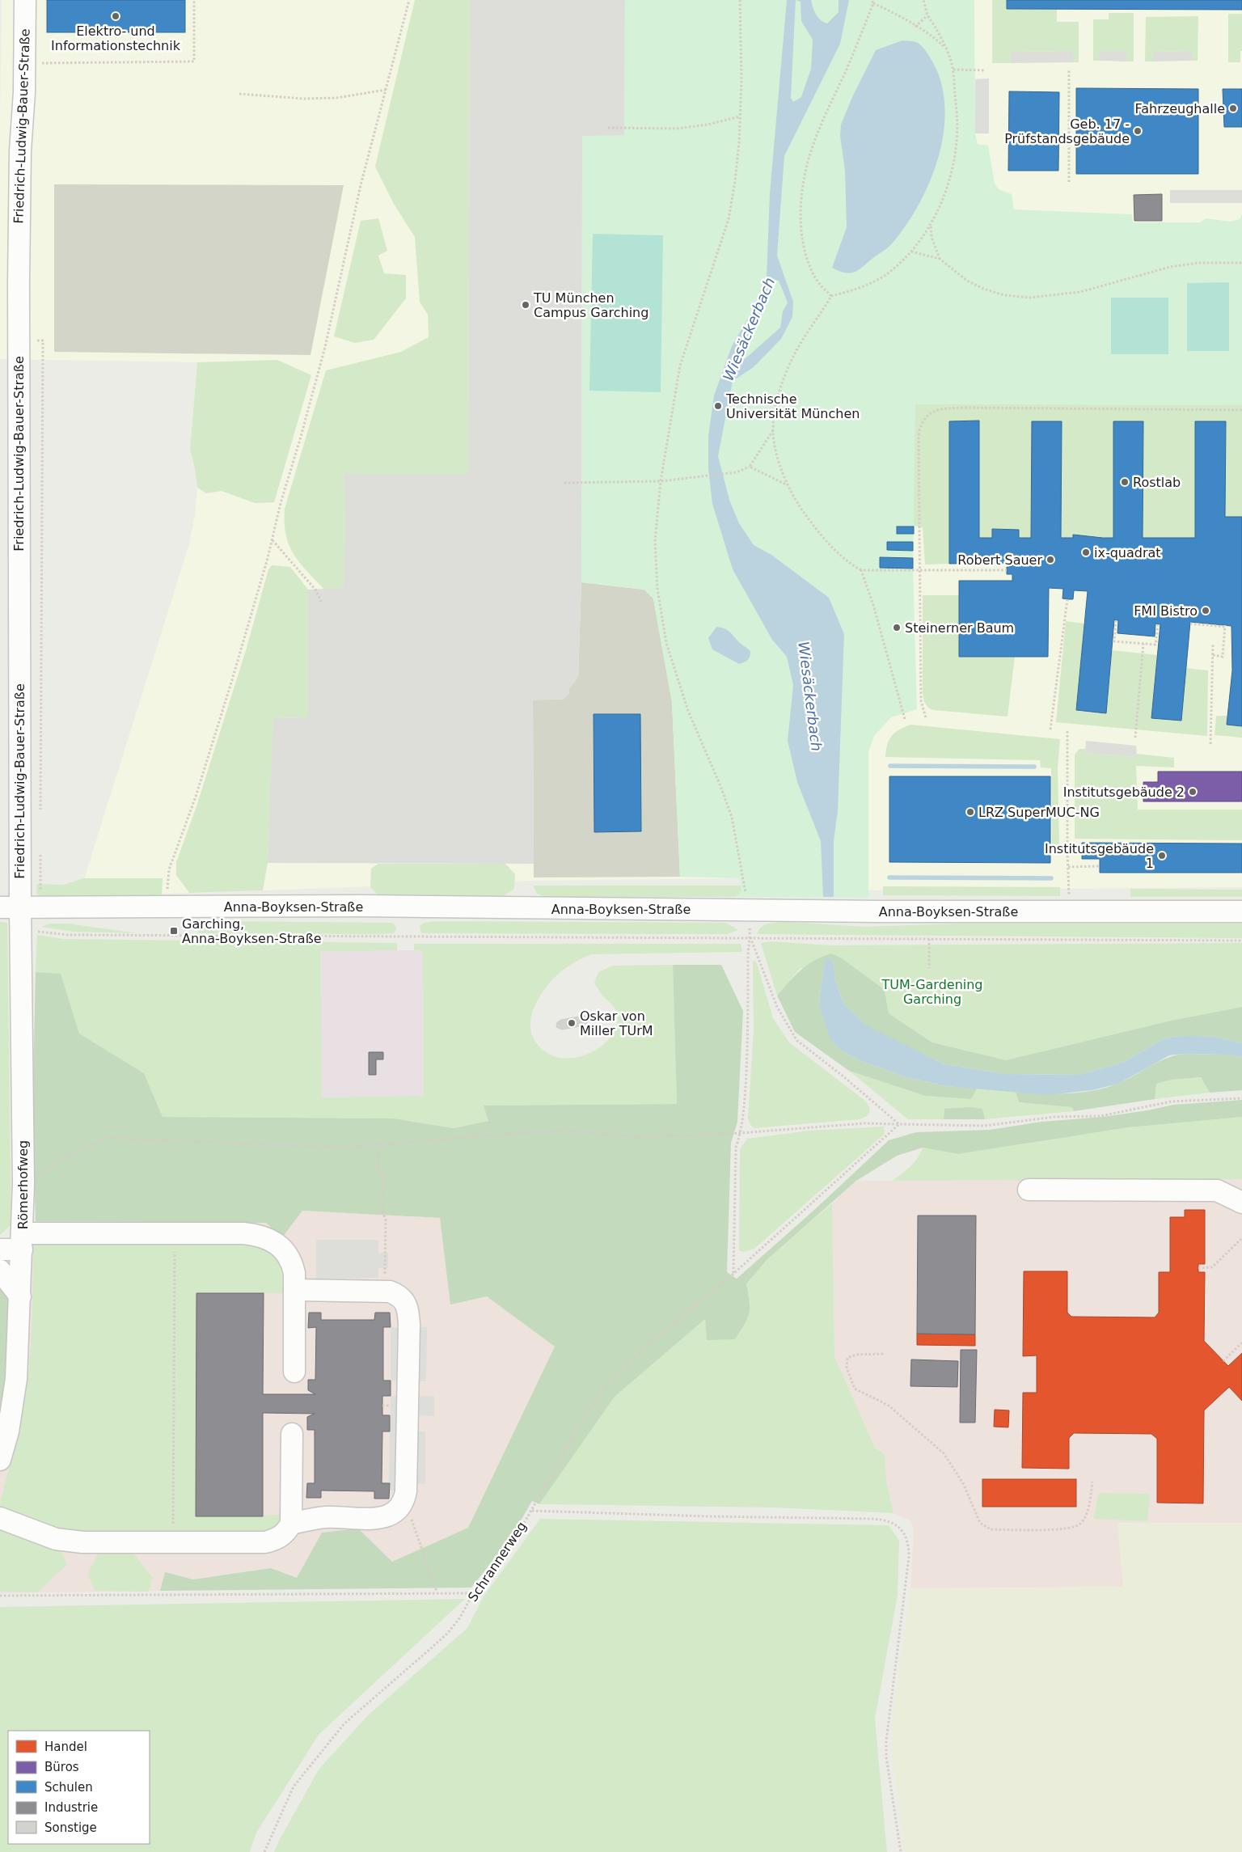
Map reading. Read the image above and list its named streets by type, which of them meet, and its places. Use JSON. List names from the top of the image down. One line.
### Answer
{"streets":{"street":["Friedrich-Ludwig-Bauer-Straße","Anna-Boyksen-Straße","Römerhofweg"],"path":["Schrannerweg"]},"crossings":[["Friedrich-Ludwig-Bauer-Straße","Anna-Boyksen-Straße"],["Friedrich-Ludwig-Bauer-Straße","Römerhofweg"],["Anna-Boyksen-Straße","Römerhofweg"]],"water":["Wiesäckerbach"],"parks":["TUM-Gardening Garching"],"places":{"other":["Elektro- und Informationstechnik","Fahrzeughalle","Geb. 17 - Prüfstandsgebäude","TU München Campus Garching","Technische Universität München","Rostlab","ix-quadrat","Robert Sauer","FMI Bistro","Steinerner Baum","Institutsgebäude 2","LRZ SuperMUC-NG","Institutsgebäude 1","Oskar von Miller TUrM"],"transit":["Garching, Anna-Boyksen-Straße"]},"legend":["Handel","Büros","Schulen","Industrie","Sonstige"]}
